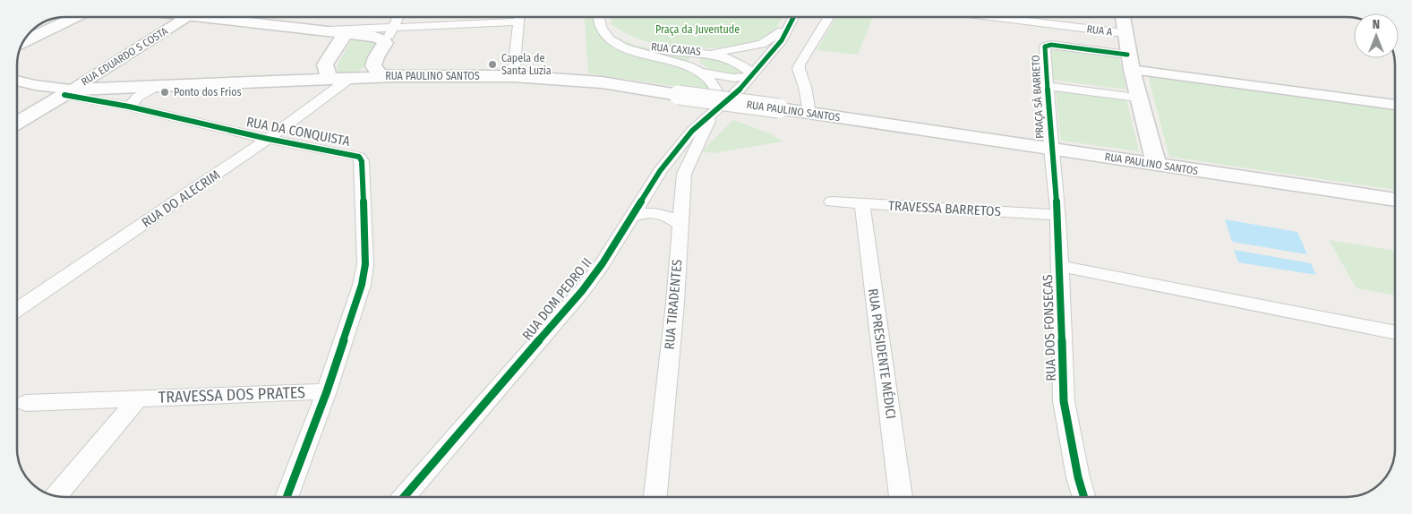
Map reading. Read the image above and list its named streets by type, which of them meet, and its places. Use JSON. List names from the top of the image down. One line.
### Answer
{"streets":{"main road":["RUA PAULINO SANTOS"],"street":["RUA A","RUA CAXIAS","RUA EDUARDO S COSTA","PRAÇA SÁ BARRETO","RUA DA CONQUISTA","RUA DO ALECRIM","TRAVESSA BARRETOS","RUA DOM PEDRO II","RUA TIRADENTES","RUA DOS FONSECAS","RUA PRESIDENTE MÉDICI","TRAVESSA DOS PRATES"]},"crossings":[["RUA CAXIAS","RUA DOM PEDRO II"],["RUA CAXIAS","RUA TIRADENTES"],["RUA EDUARDO S COSTA","RUA PAULINO SANTOS"],["RUA EDUARDO S COSTA","RUA DA CONQUISTA"],["RUA PAULINO SANTOS","PRAÇA SÁ BARRETO"],["RUA PAULINO SANTOS","RUA DA CONQUISTA"],["RUA PAULINO SANTOS","RUA DO ALECRIM"],["RUA PAULINO SANTOS","RUA DOS FONSECAS"],["PRAÇA SÁ BARRETO","RUA DOS FONSECAS"],["RUA DA CONQUISTA","RUA DO ALECRIM"],["RUA DA CONQUISTA","TRAVESSA DOS PRATES"],["TRAVESSA BARRETOS","RUA DOS FONSECAS"],["TRAVESSA BARRETOS","RUA PRESIDENTE MÉDICI"],["RUA DOM PEDRO II","RUA TIRADENTES"]],"parks":["Praça da Juventude"],"places":["Capela de Santa Luzia","Ponto dos Frios"],"north":"top"}
